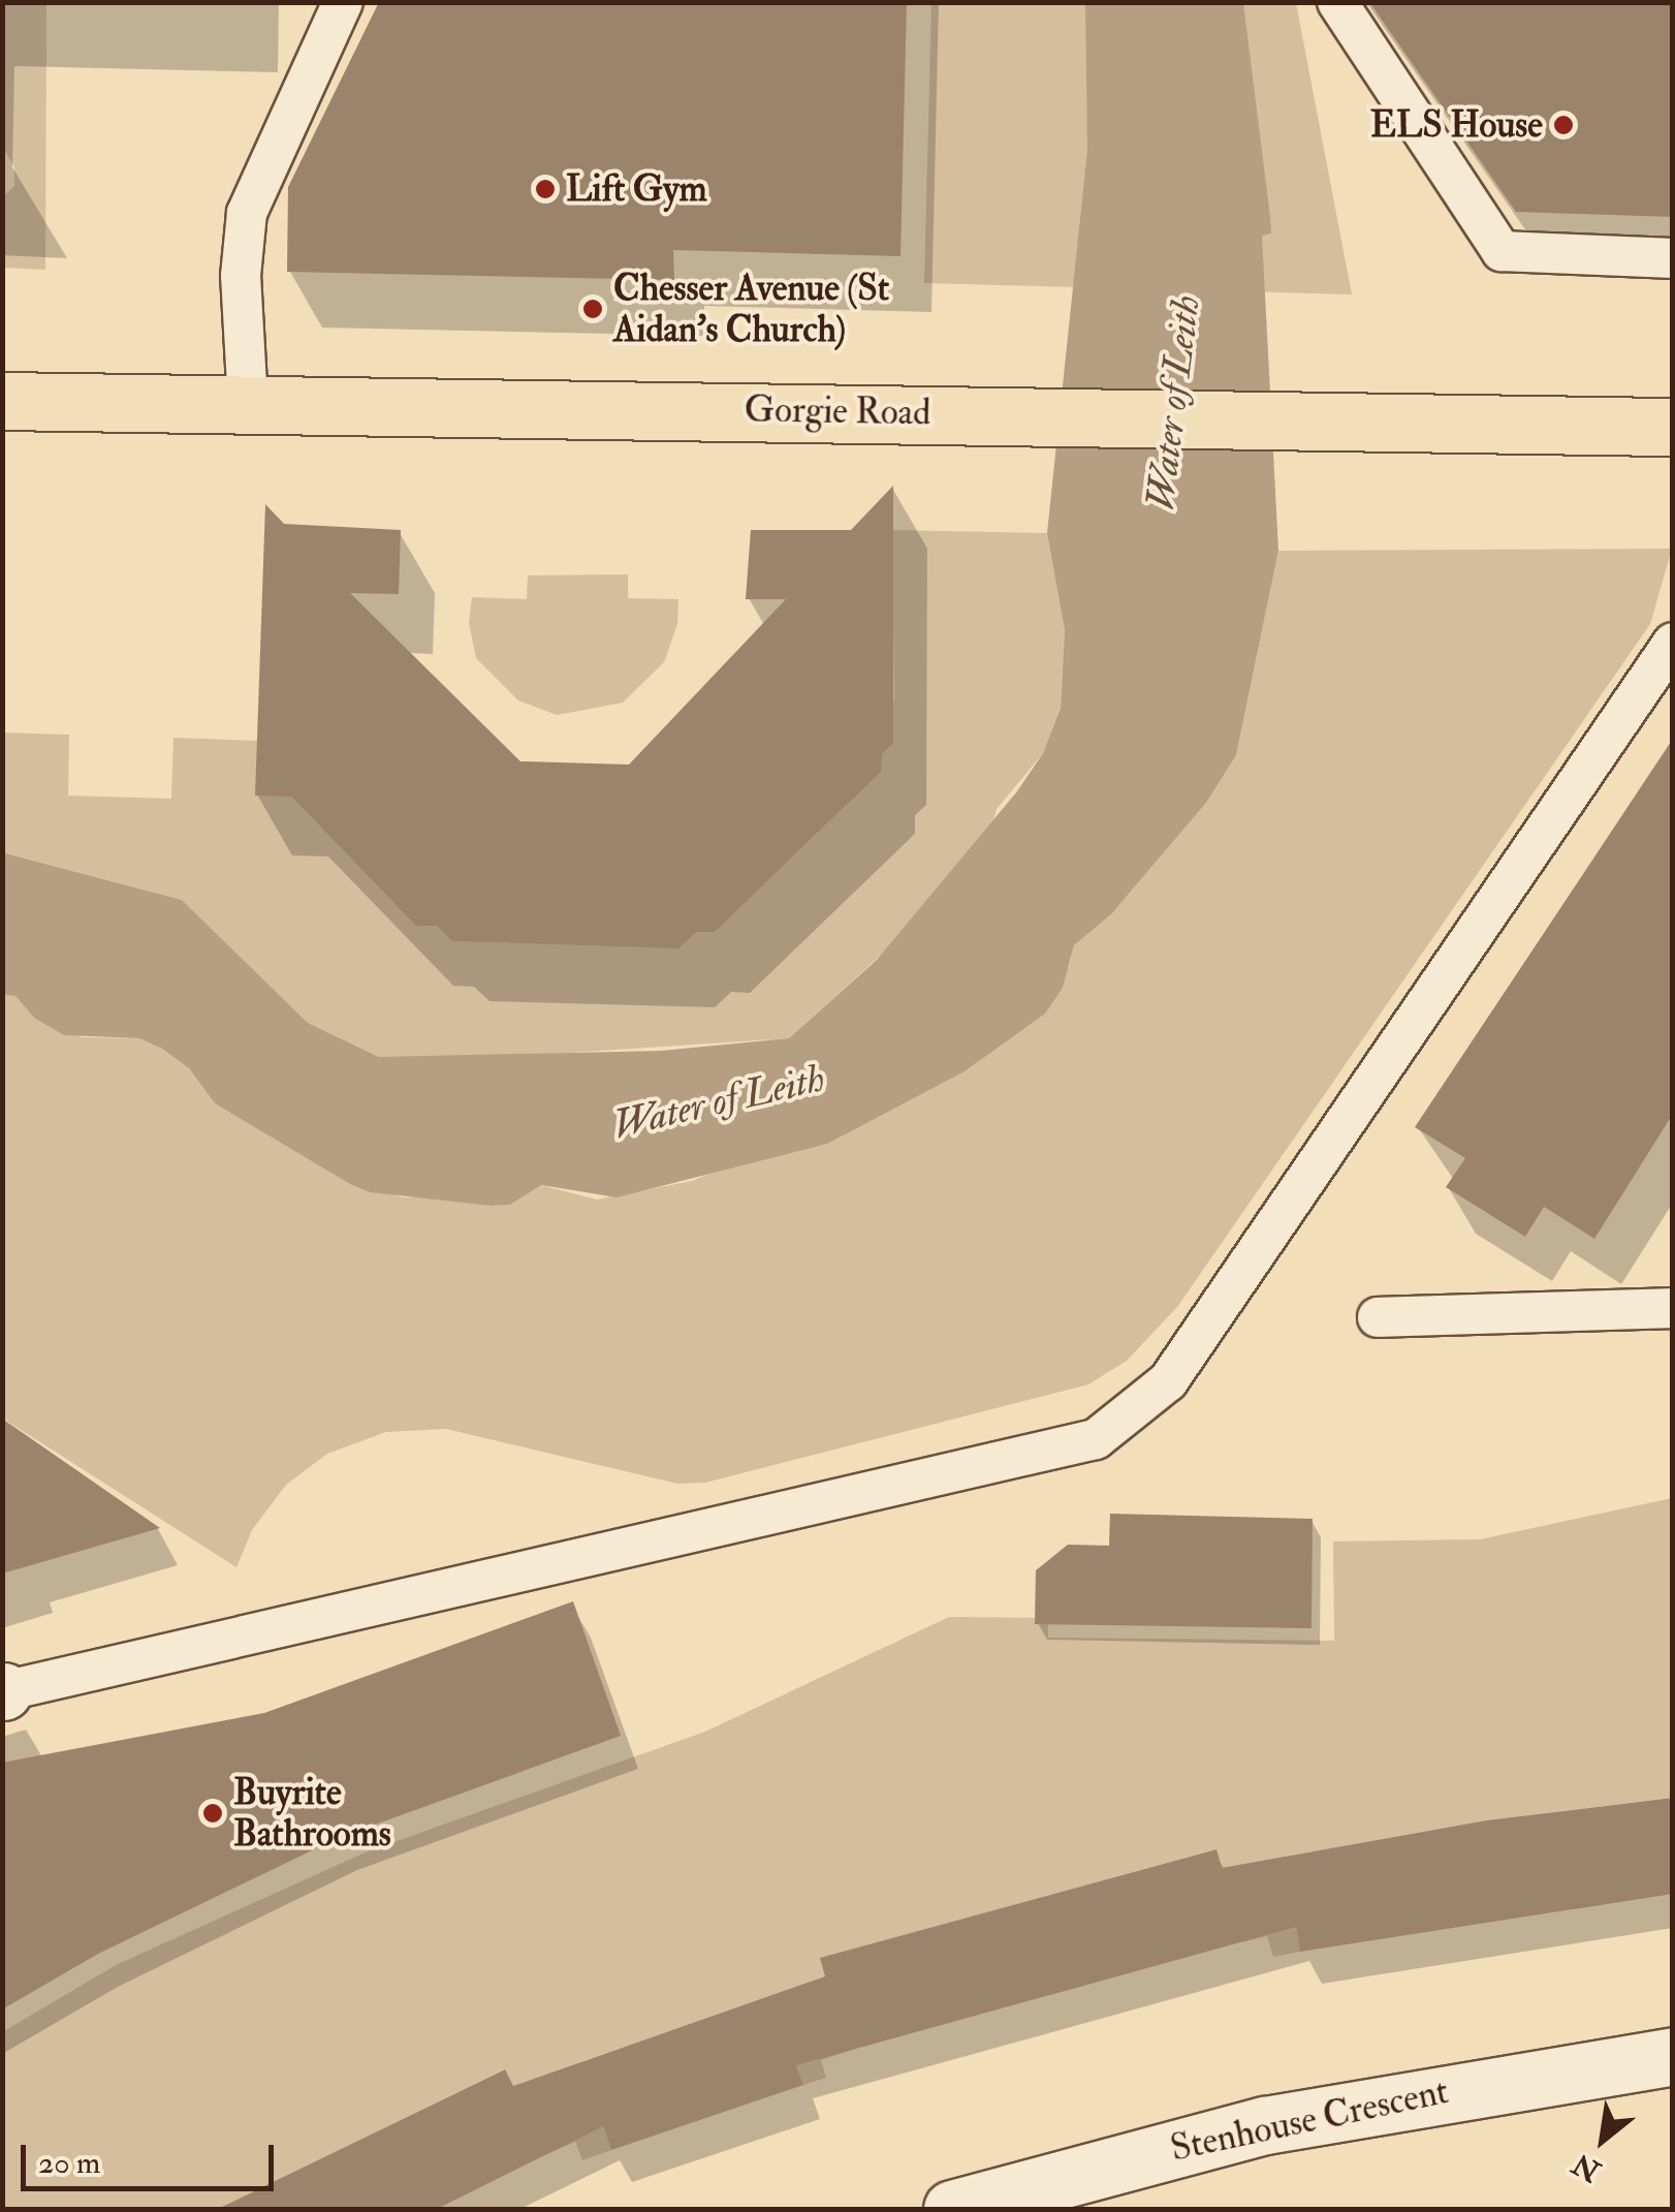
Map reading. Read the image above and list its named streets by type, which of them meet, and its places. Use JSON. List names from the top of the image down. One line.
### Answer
{"streets":{"main road":["Gorgie Road"],"street":["Stenhouse Crescent"]},"water":["Water of Leith"],"places":["ELS House","Lift Gym","Chesser Avenue (St Aidan's Church)","Buyrite Bathrooms"],"scale_bar":"20 m","north":"bottom left"}
